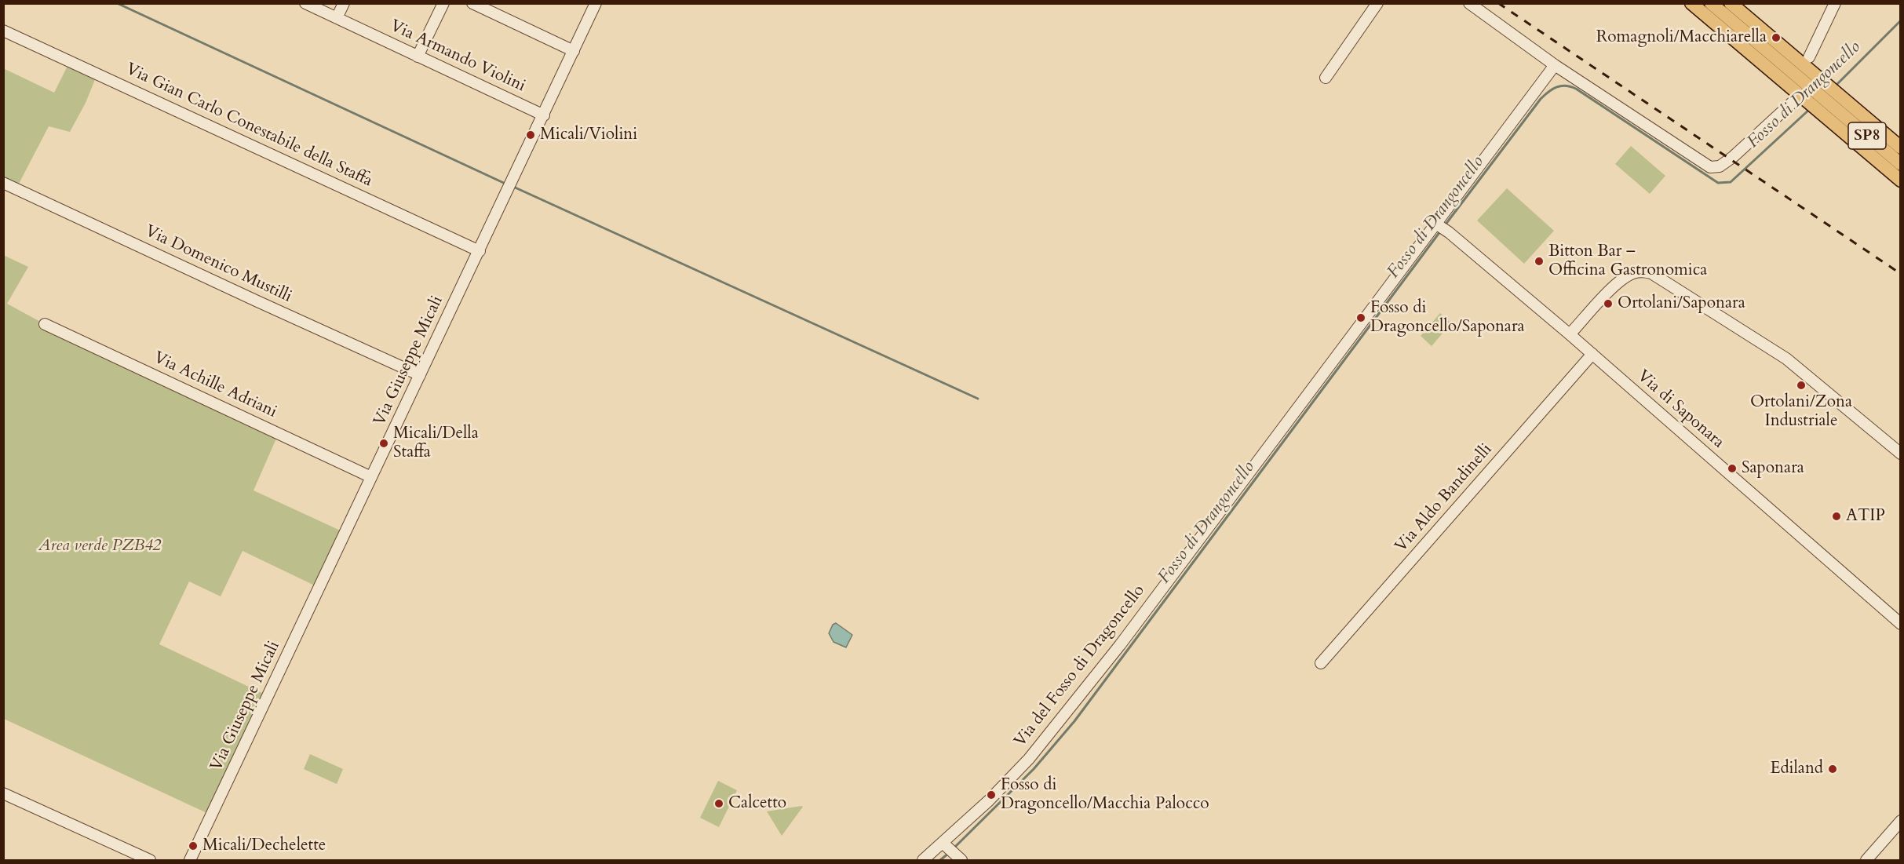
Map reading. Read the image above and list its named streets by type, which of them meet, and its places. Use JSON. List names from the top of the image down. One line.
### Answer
{"streets":{"main road":["SP8"],"street":["Via Armando Violini","Via Gian Carlo Conestabile della Staffa","Via Domenico Mustilli","Via Giuseppe Micali","Via Achille Adriani","Via di Saponara","Via Aldo Bandinelli","Via del Fosso di Dragoncello"]},"crossings":[["Via Armando Violini","Via Giuseppe Micali"],["Via Gian Carlo Conestabile della Staffa","Via Giuseppe Micali"],["Via Domenico Mustilli","Via Giuseppe Micali"],["Via Giuseppe Micali","Via Achille Adriani"],["Via di Saponara","Via Aldo Bandinelli"],["Via di Saponara","Via del Fosso di Dragoncello"]],"water":["Fosso di Drangoncello"],"parks":["Area verde PZB42"],"places":["Romagnoli/Macchiarella","Micali/Violini","Bitton Bar – Officina Gastronomica","Ortolani/Saponara","Fosso di Dragoncello/Saponara","Ortolani/Zona Industriale","Micali/Della Staffa","Saponara","ATIP","Ediland","Fosso di Dragoncello/Macchia Palocco","Calcetto","Micali/Dechelette"]}
